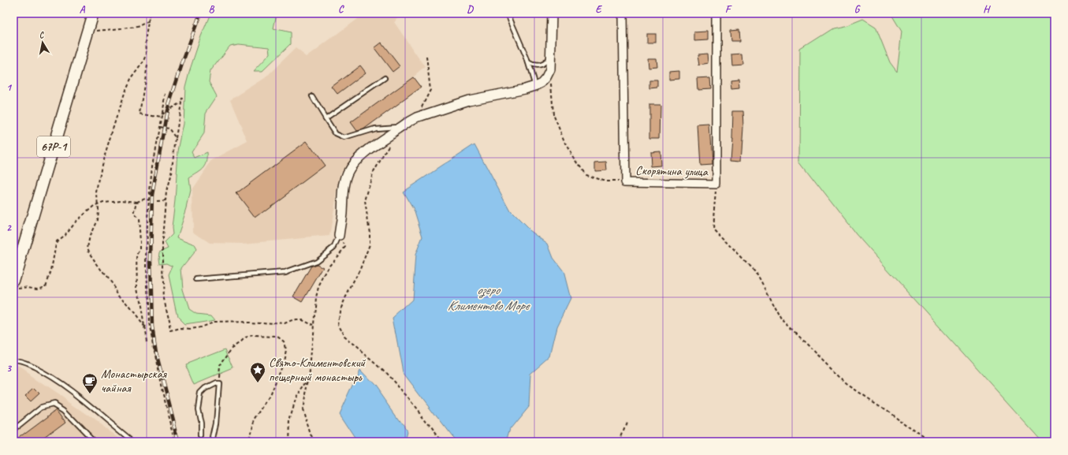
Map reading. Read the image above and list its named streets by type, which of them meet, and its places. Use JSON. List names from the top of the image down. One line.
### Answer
{"streets":{"main road":["67Р-1"],"street":["Скорятина улица"]},"water":["озеро Климентово Море"],"places":{"place":["Свято-Климентовский пещерный монастырь"],"cafe":["Монастырская чайная"]},"north":"top","grid":{"columns":["A","B","C","D","E","F","G","H"],"rows":["1","2","3"]}}
